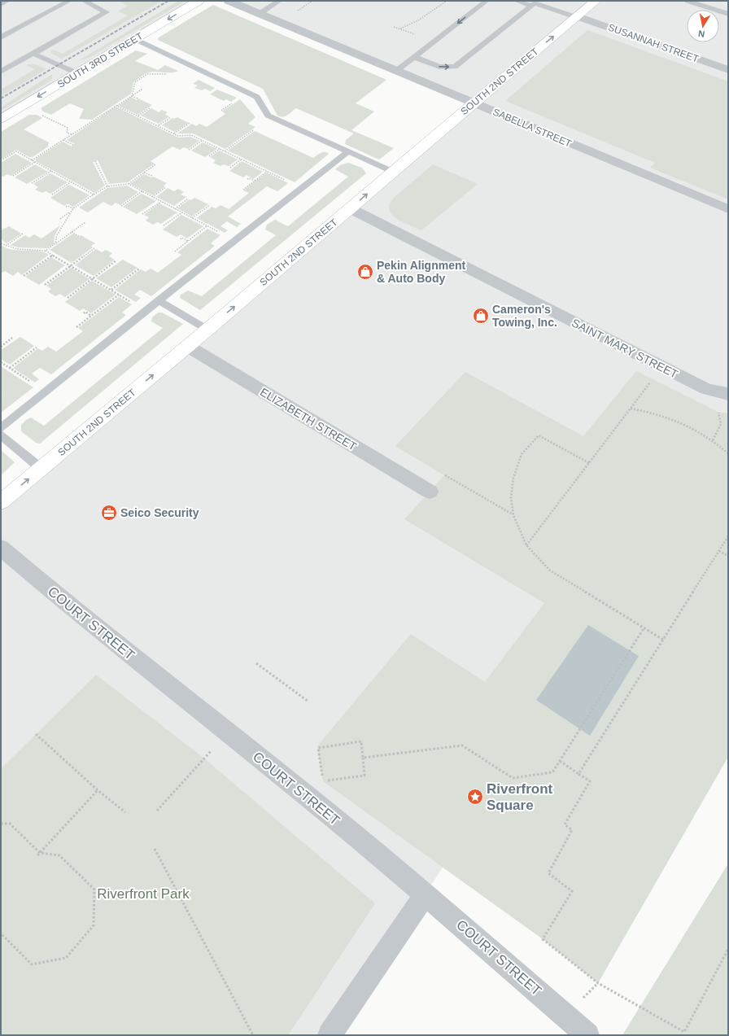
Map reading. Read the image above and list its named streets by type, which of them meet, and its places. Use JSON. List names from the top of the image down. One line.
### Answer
{"streets":{"main road":["SOUTH 3RD STREET","SOUTH 2ND STREET"],"street":["SUSANNAH STREET","SABELLA STREET","SAINT MARY STREET","ELIZABETH STREET","COURT STREET"]},"crossings":[["SUSANNAH STREET","SOUTH 2ND STREET"],["SOUTH 2ND STREET","SABELLA STREET"],["SOUTH 2ND STREET","SAINT MARY STREET"],["SOUTH 2ND STREET","ELIZABETH STREET"]],"one_way":["SOUTH 3RD STREET","SOUTH 2ND STREET"],"parks":["Riverfront Park"],"places":{"shop":["Pekin Alignment & Auto Body","Cameron's Towing, Inc."],"office":["Seico Security"],"place":["Riverfront Square"]},"north":"bottom"}
